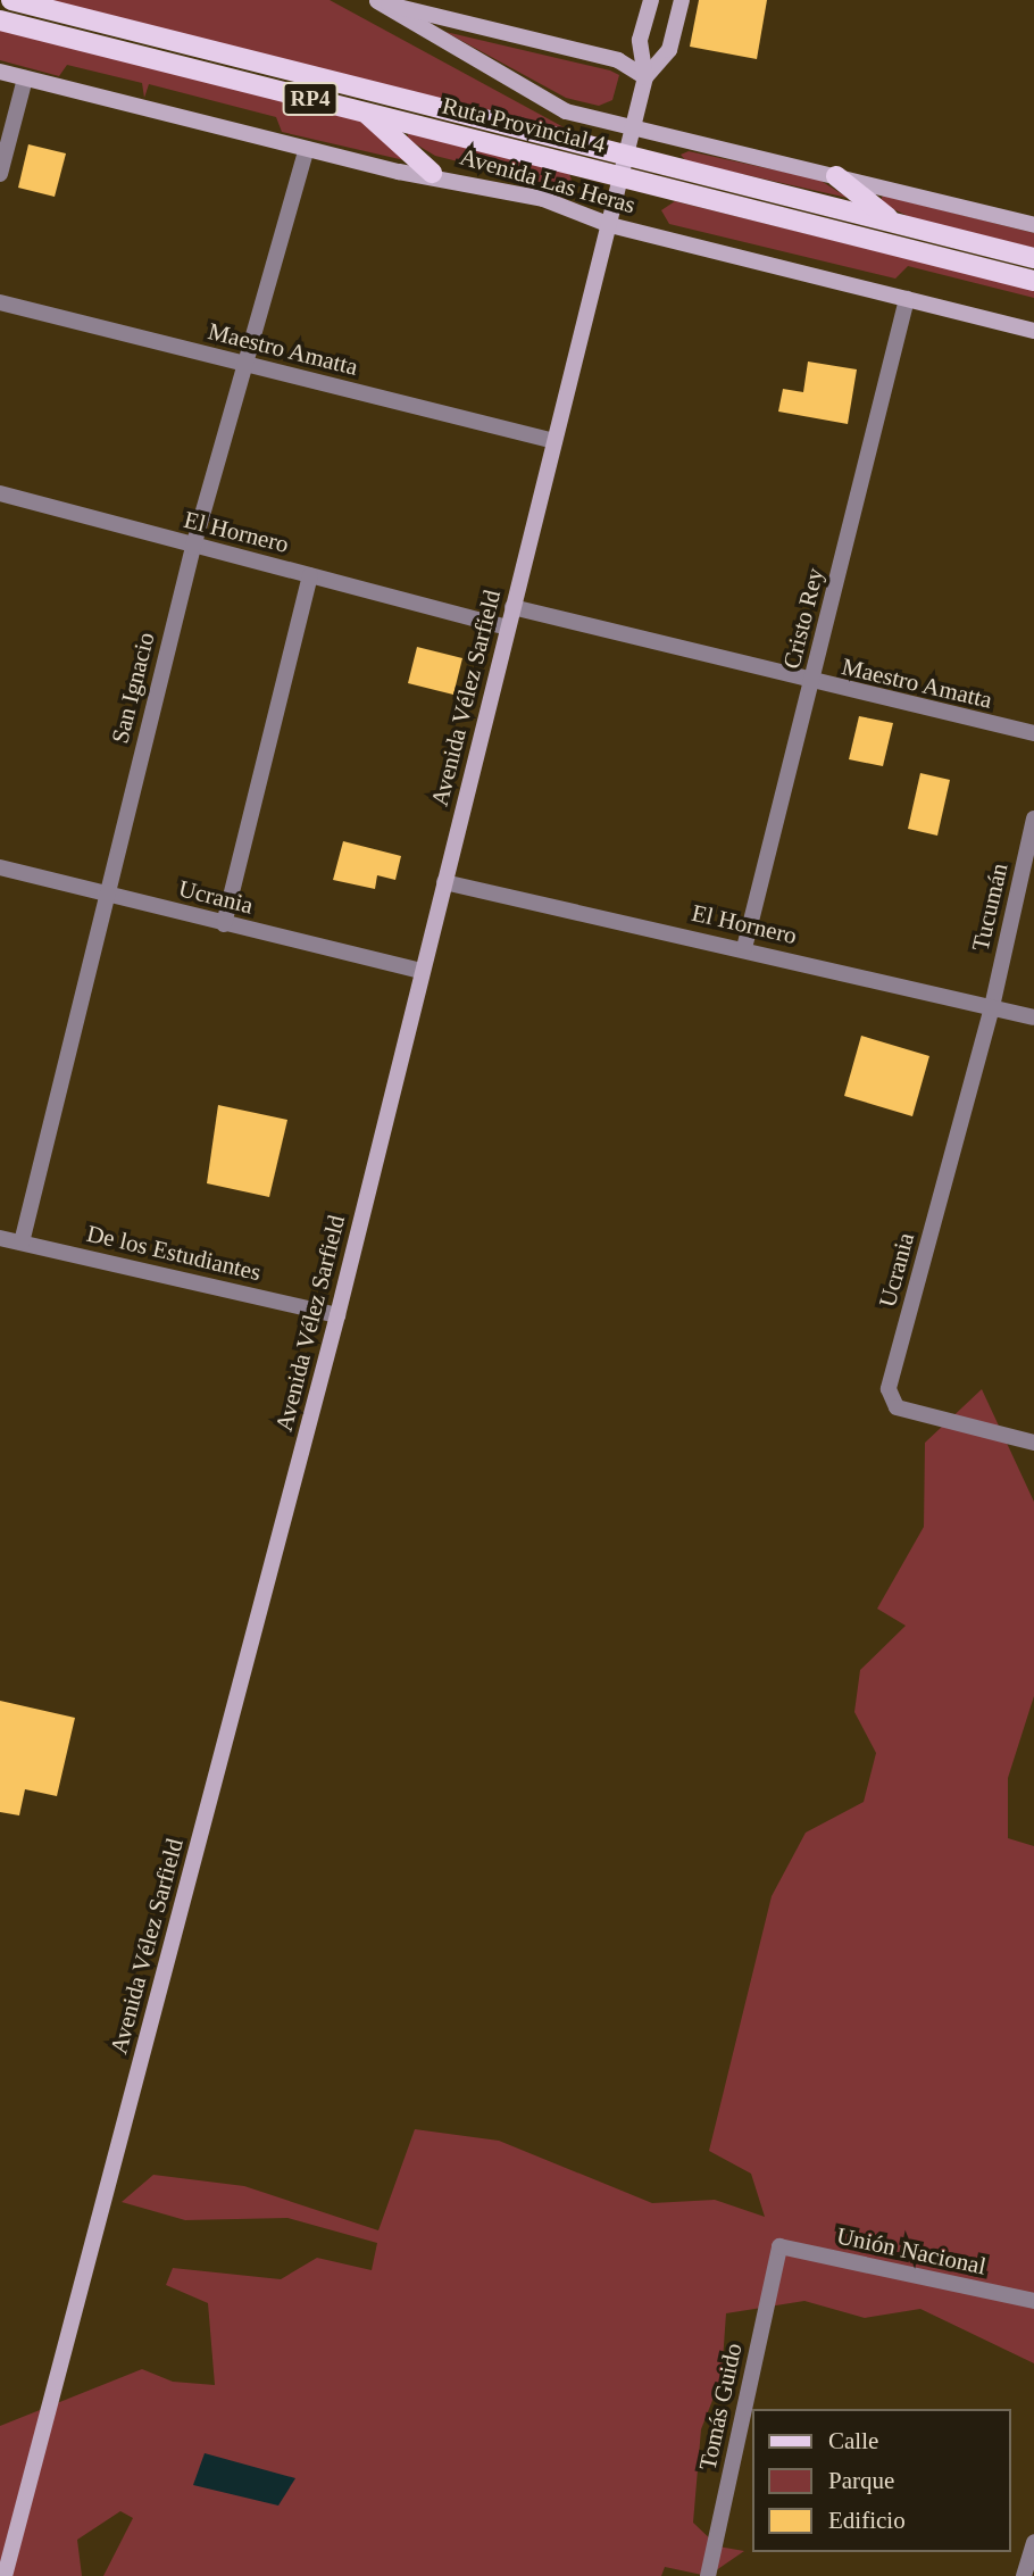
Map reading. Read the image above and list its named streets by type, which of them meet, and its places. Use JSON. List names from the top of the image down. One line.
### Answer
{"streets":{"main road":["RP4","Ruta Provincial 4","Avenida Las Heras","Avenida Vélez Sarfield"],"street":["Maestro Amatta","El Hornero","Cristo Rey","San Ignacio","Ucrania","Tucumán","De los Estudiantes","Unión Nacional","Tomás Guido"]},"crossings":[["Ruta Provincial 4","Avenida Vélez Sarfield"],["Avenida Las Heras","Cristo Rey"],["Avenida Las Heras","San Ignacio"],["Avenida Las Heras","Avenida Vélez Sarfield"],["Maestro Amatta","Cristo Rey"],["Maestro Amatta","San Ignacio"],["Maestro Amatta","Avenida Vélez Sarfield"],["El Hornero","Cristo Rey"],["El Hornero","San Ignacio"],["El Hornero","Avenida Vélez Sarfield"],["El Hornero","Ucrania"],["El Hornero","Tucumán"],["San Ignacio","Ucrania"],["San Ignacio","De los Estudiantes"],["Avenida Vélez Sarfield","Ucrania"],["Avenida Vélez Sarfield","De los Estudiantes"],["Ucrania","Tucumán"],["Unión Nacional","Tomás Guido"]],"legend":["Calle","Parque","Edificio"]}
